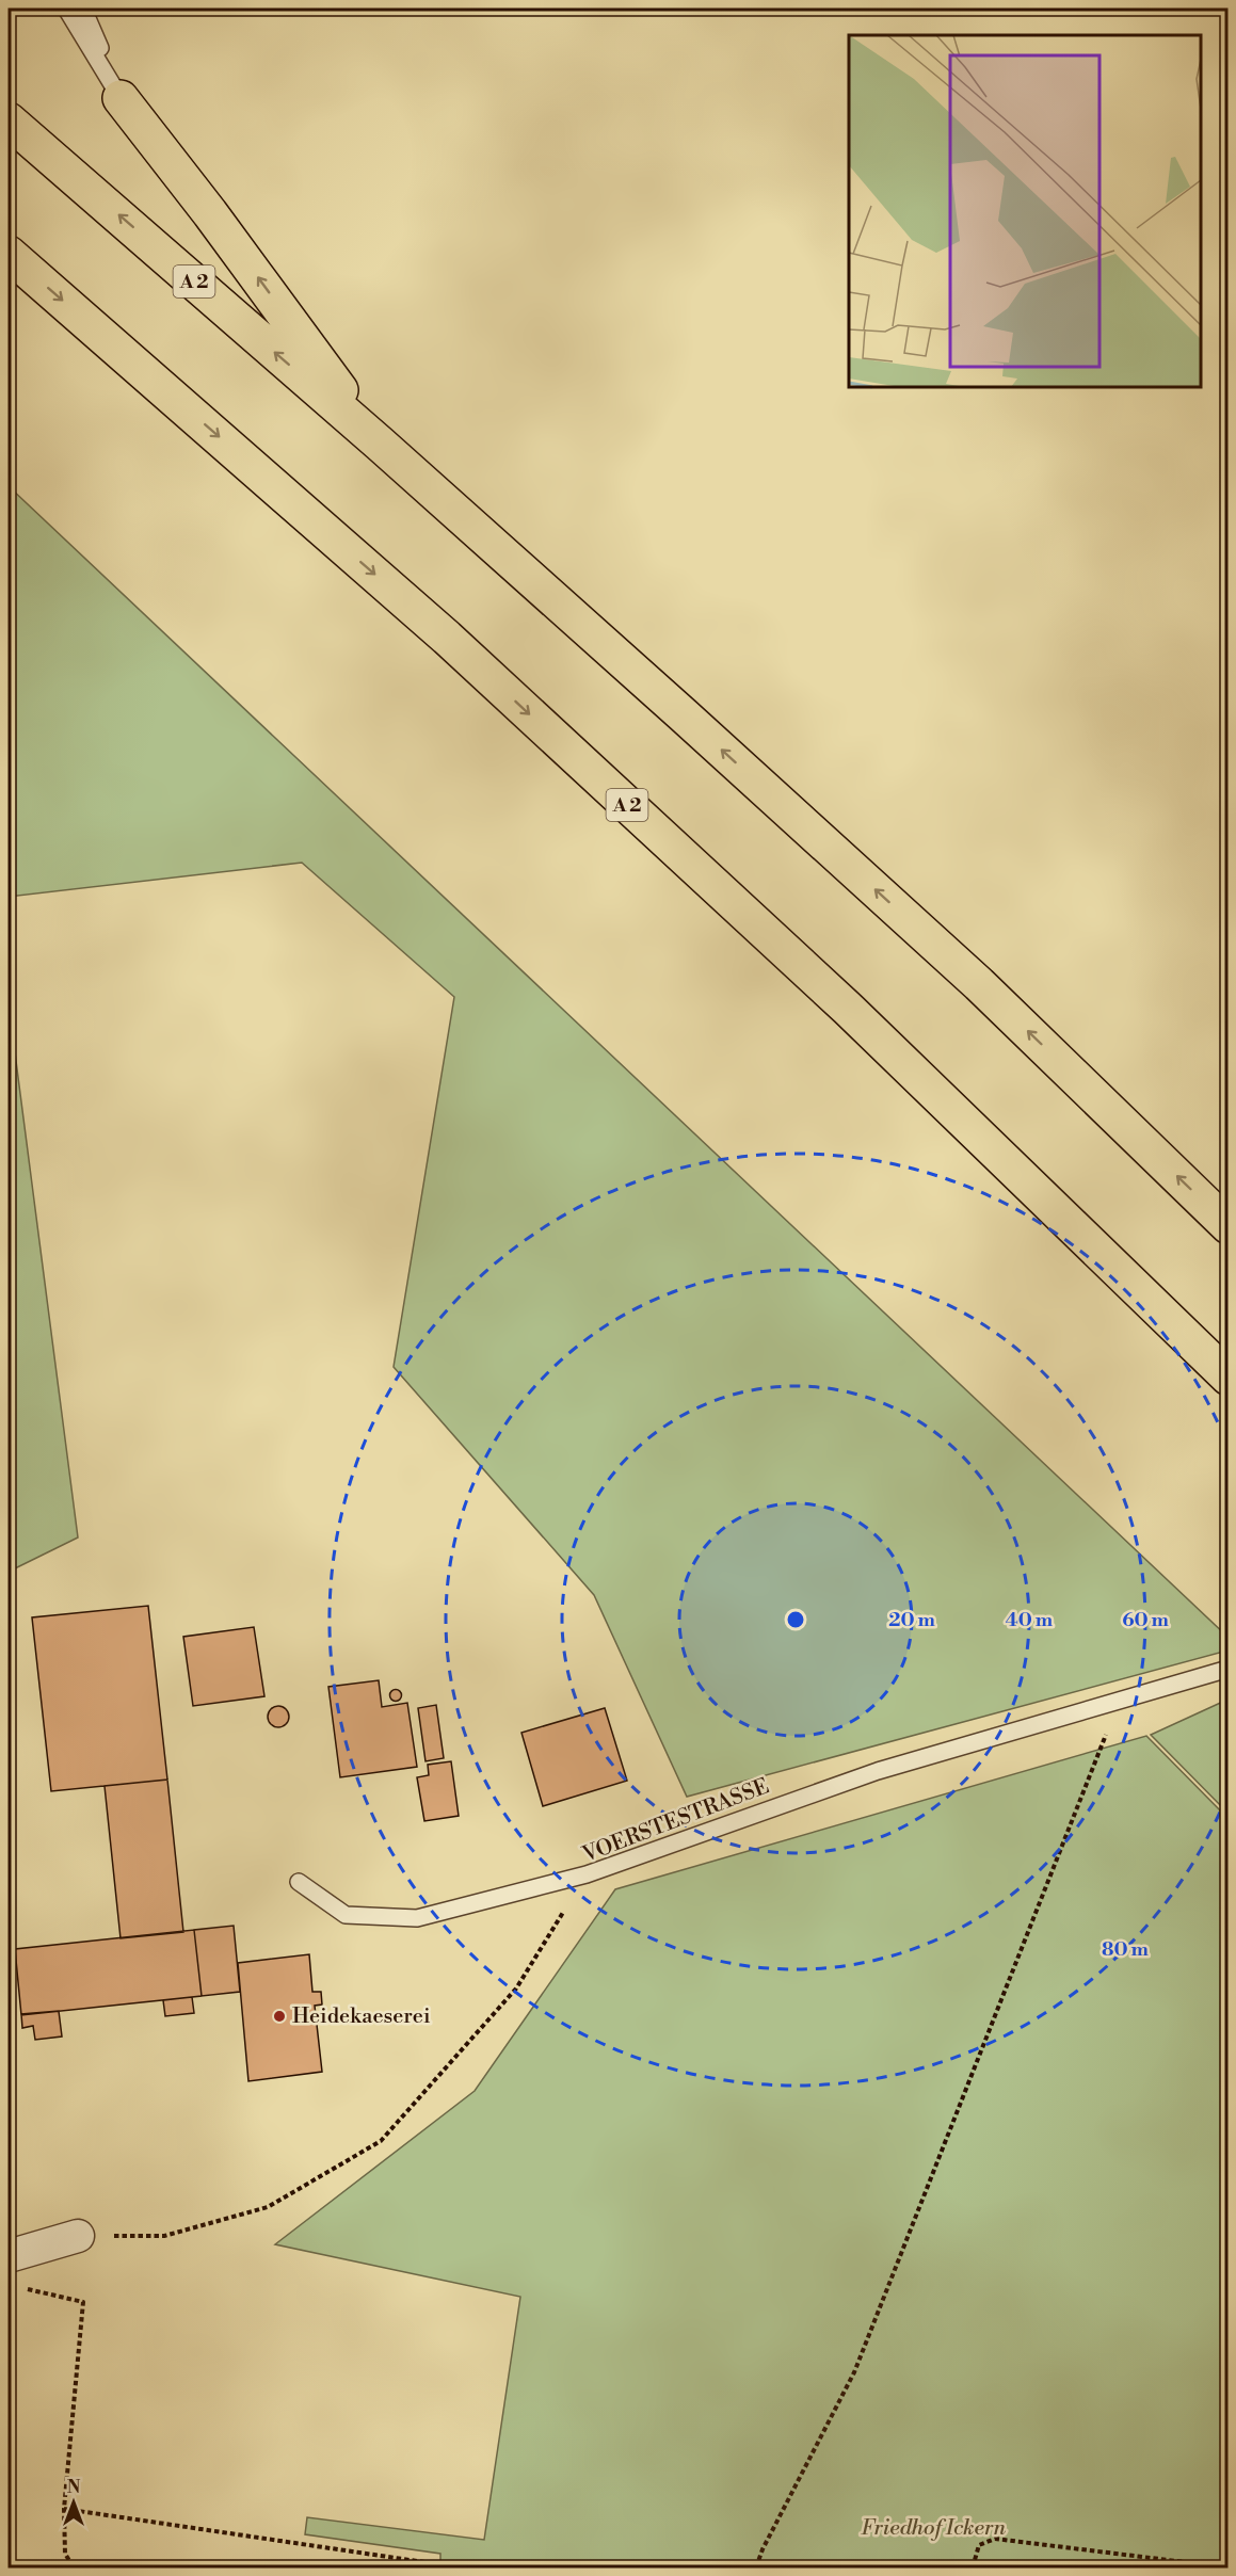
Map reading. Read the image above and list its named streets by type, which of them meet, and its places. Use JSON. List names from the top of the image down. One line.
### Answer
{"streets":{"highway":["A 2"],"lane":["VOERSTESTRASSE"]},"parks":["Friedhof Ickern"],"places":["Heidekaeserei"],"north":"top","rings":["20 m","40 m","60 m","80 m"]}
